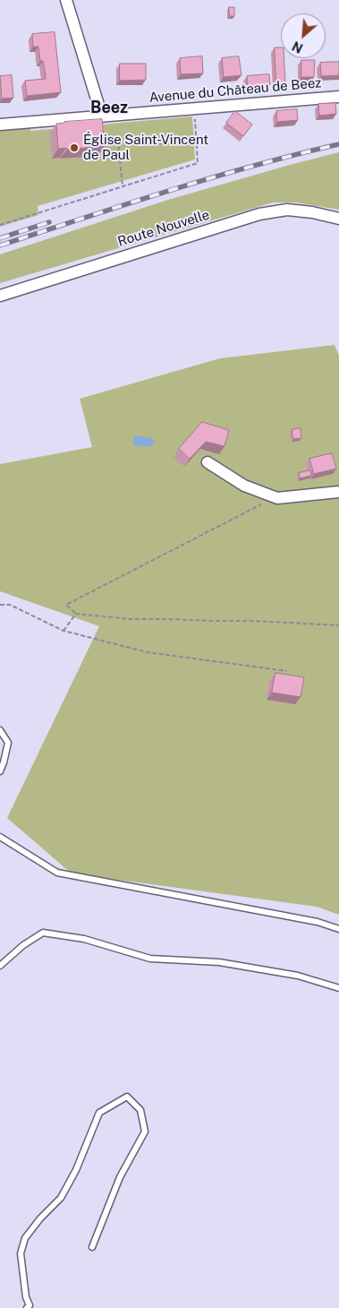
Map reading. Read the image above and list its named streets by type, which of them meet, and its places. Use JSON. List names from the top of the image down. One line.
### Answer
{"streets":{"street":["Avenue du Château de Beez","Route Nouvelle"]},"districts":["Beez"],"places":["Église Saint-Vincent de Paul"],"north":"bottom left"}
